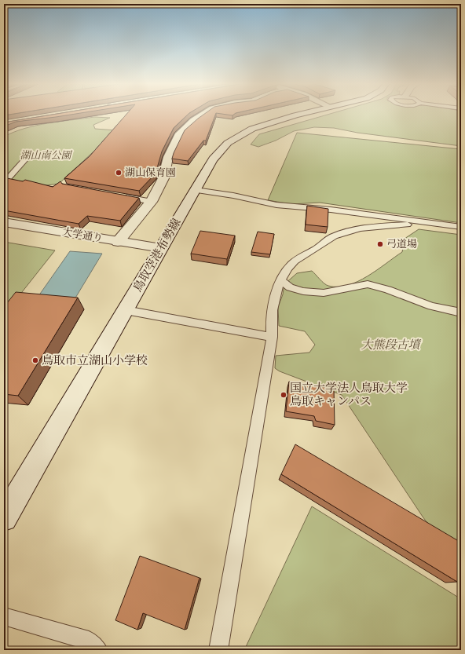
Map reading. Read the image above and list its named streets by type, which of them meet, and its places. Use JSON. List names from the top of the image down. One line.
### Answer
{"streets":{"street":["大学通り","鳥取空港布勢線"]},"crossings":[["大学通り","鳥取空港布勢線"]],"parks":["湖山南公園","大熊段古墳"],"places":["湖山保育園","弓道場","鳥取市立湖山小学校","国立大学法人鳥取大学 鳥取キャンパス"]}
